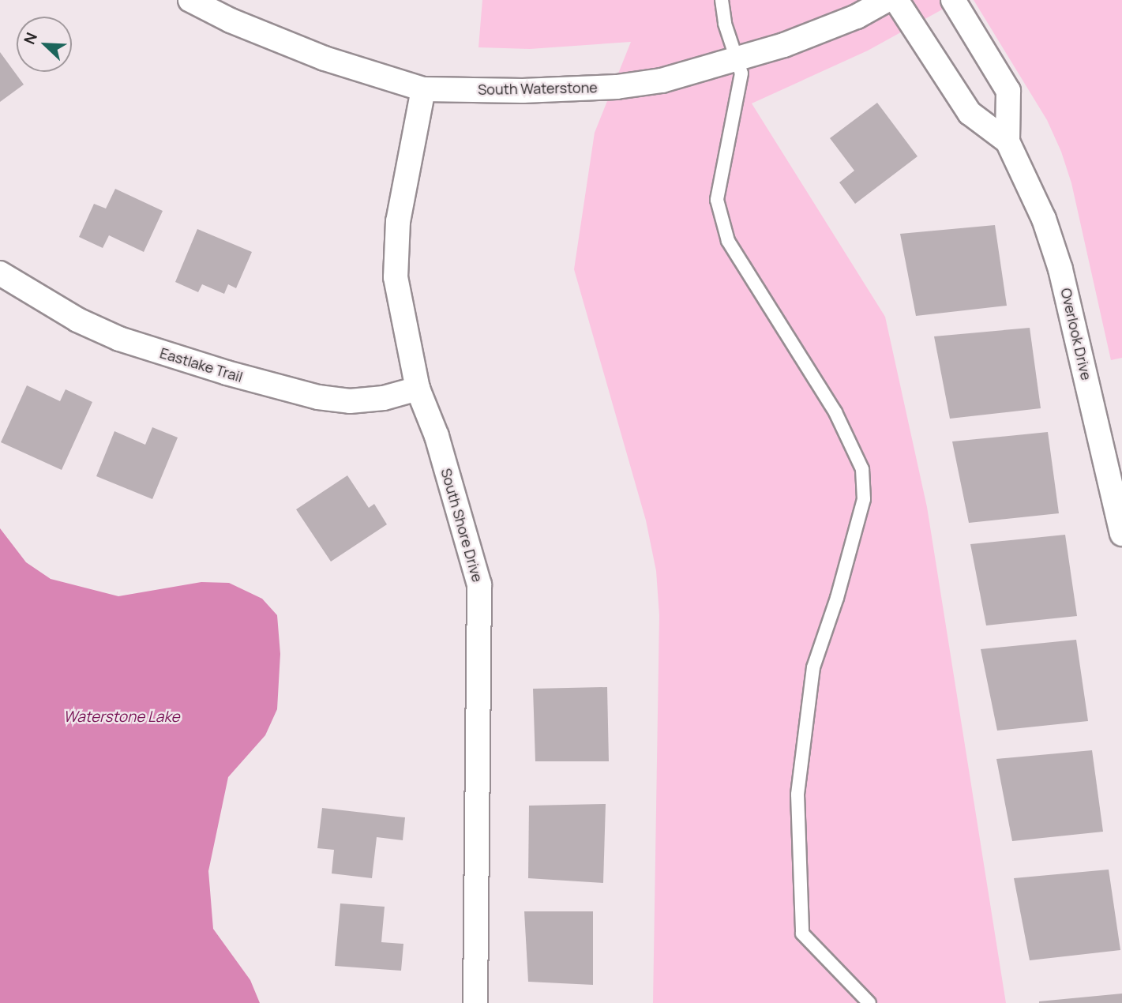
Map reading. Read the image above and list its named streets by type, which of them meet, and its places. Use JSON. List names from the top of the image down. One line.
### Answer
{"streets":{"street":["South Waterstone","Overlook Drive","Eastlake Trail","South Shore Drive"]},"crossings":[["South Waterstone","South Shore Drive"],["Eastlake Trail","South Shore Drive"]],"water":["Waterstone Lake"],"north":"top left"}
